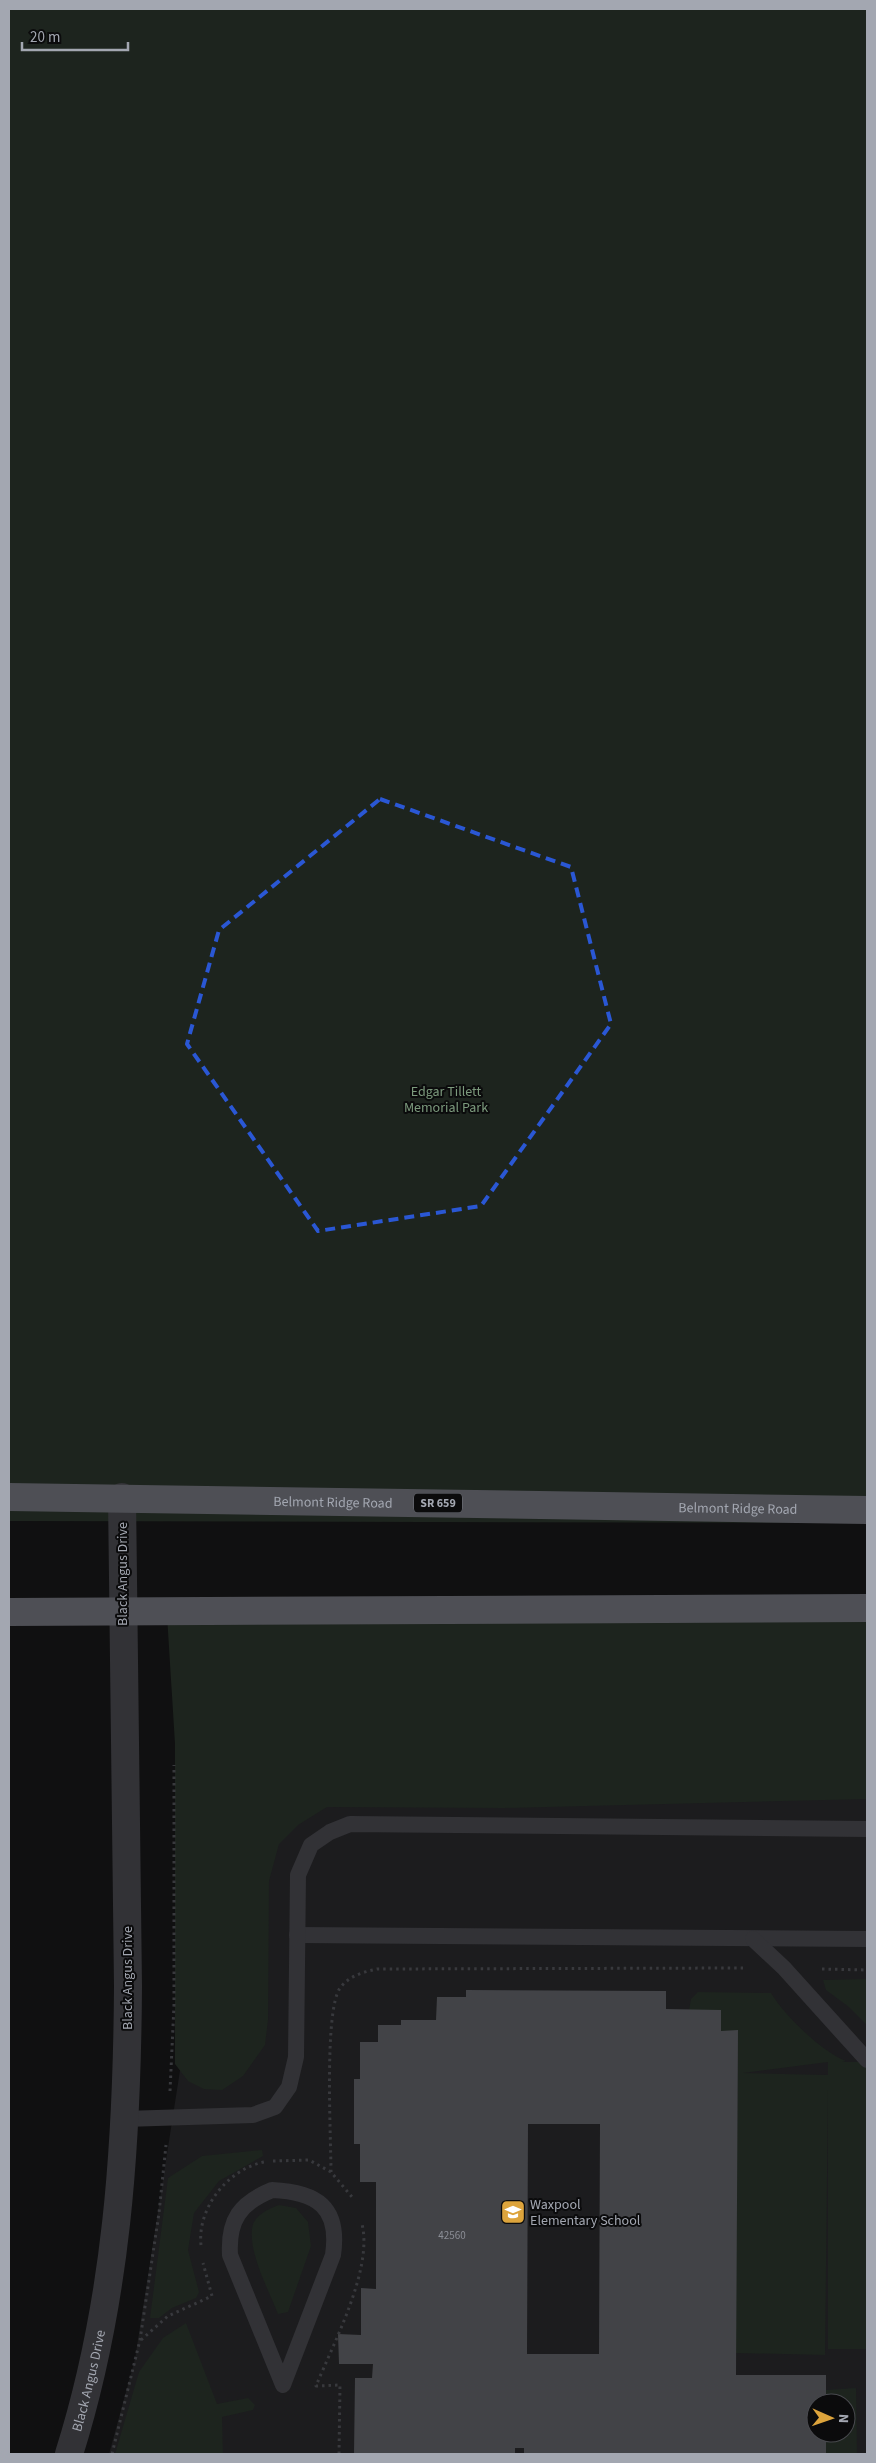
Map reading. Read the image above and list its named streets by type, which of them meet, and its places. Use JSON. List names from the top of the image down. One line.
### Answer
{"streets":{"main road":["Belmont Ridge Road","SR 659"],"street":["Black Angus Drive"]},"crossings":[["Belmont Ridge Road","Black Angus Drive"]],"parks":["Edgar Tillett Memorial Park"],"places":{"school or university":["Waxpool Elementary School"]},"house_numbers":["42560"],"scale_bar":"20 m","north":"right"}
